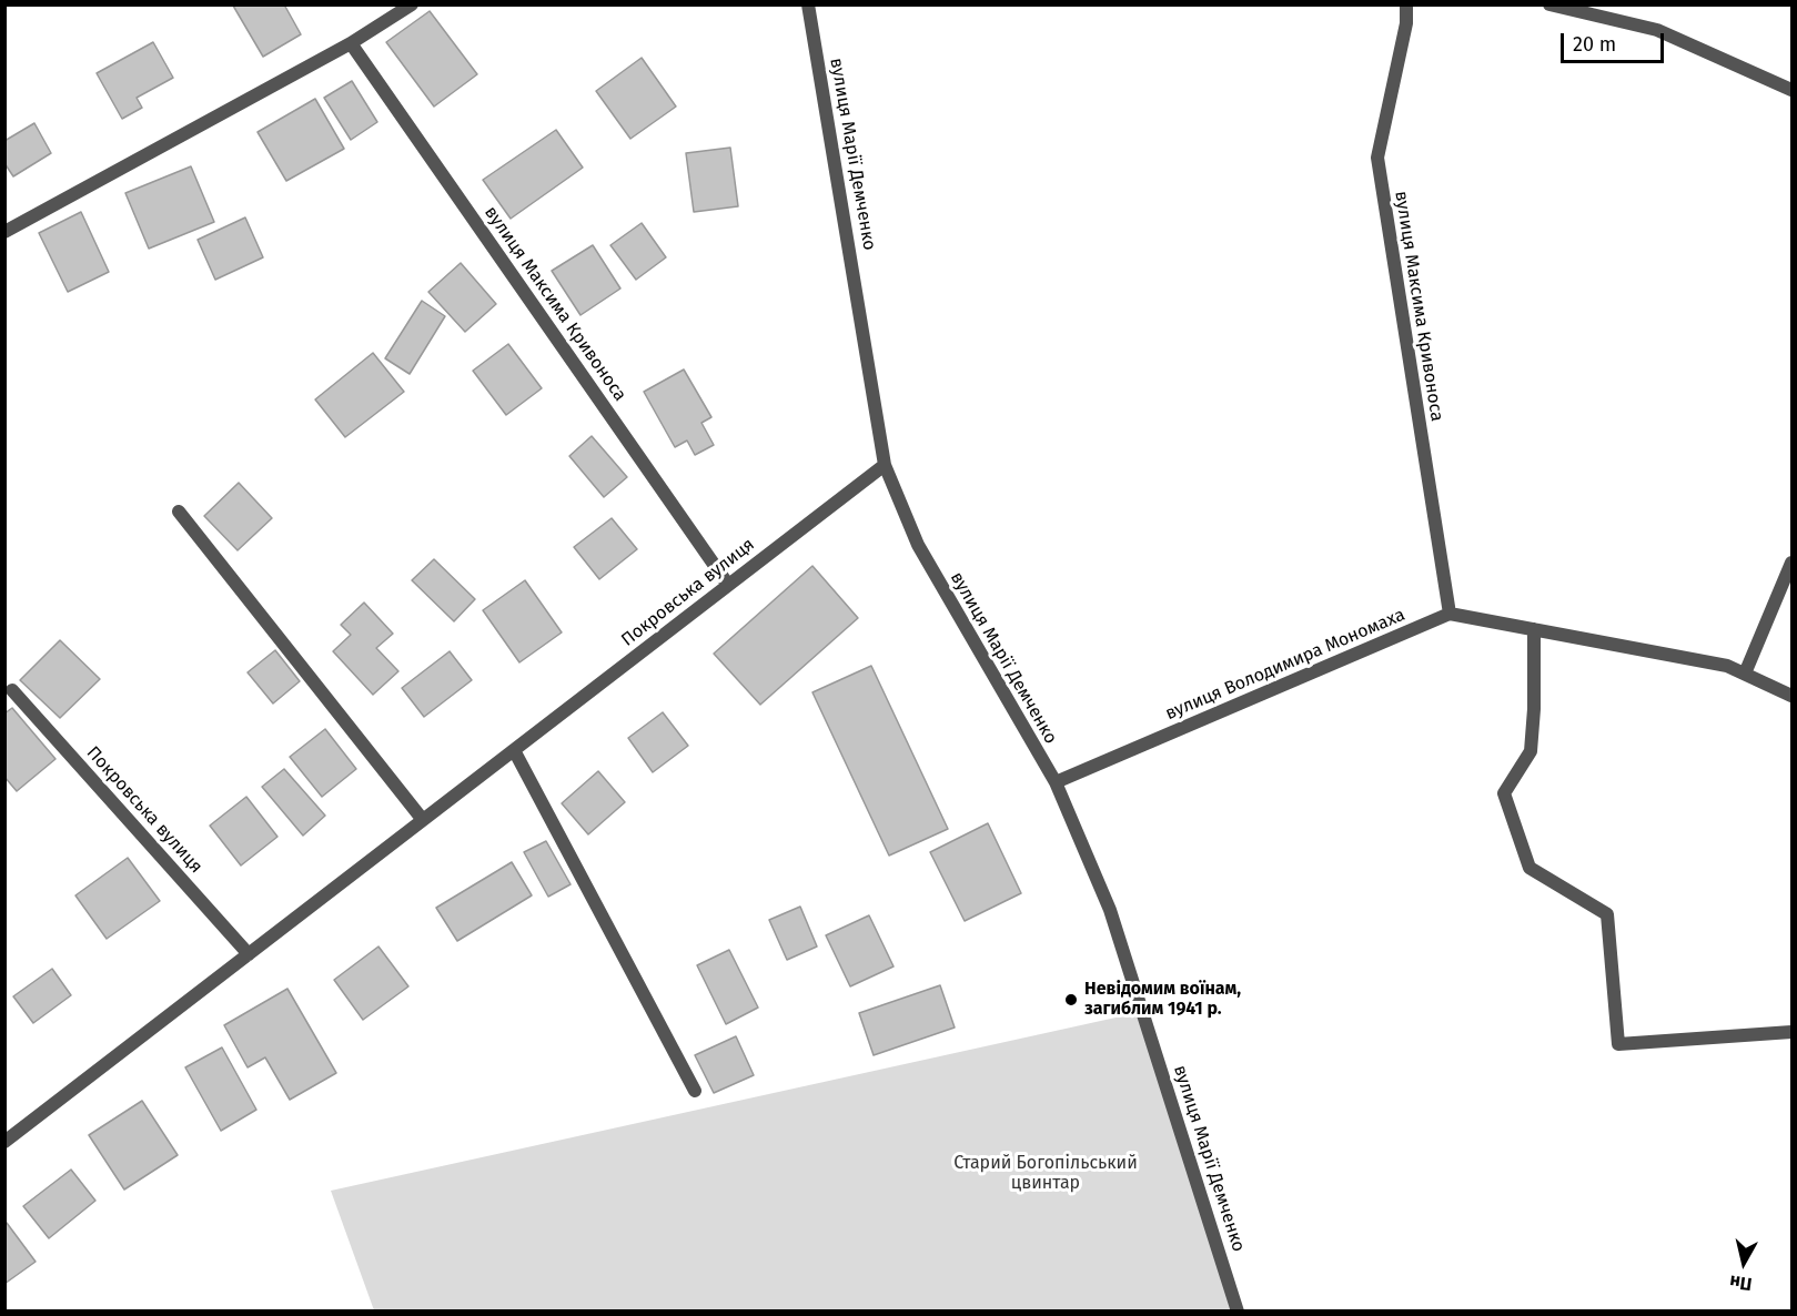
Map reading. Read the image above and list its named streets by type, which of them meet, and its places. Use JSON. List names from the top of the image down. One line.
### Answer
{"streets":{"street":["вулиця Марії Демченко","вулиця Максима Кривоноса","Покровська вулиця","вулиця Володимира Мономаха"]},"crossings":[["вулиця Марії Демченко","Покровська вулиця"],["вулиця Марії Демченко","вулиця Володимира Мономаха"],["вулиця Максима Кривоноса","Покровська вулиця"],["вулиця Максима Кривоноса","вулиця Володимира Мономаха"]],"parks":["Старий Богопільський цвинтар"],"places":["Невідомим воїнам, загиблим 1941 р."],"scale_bar":"20 m","north":"bottom"}
